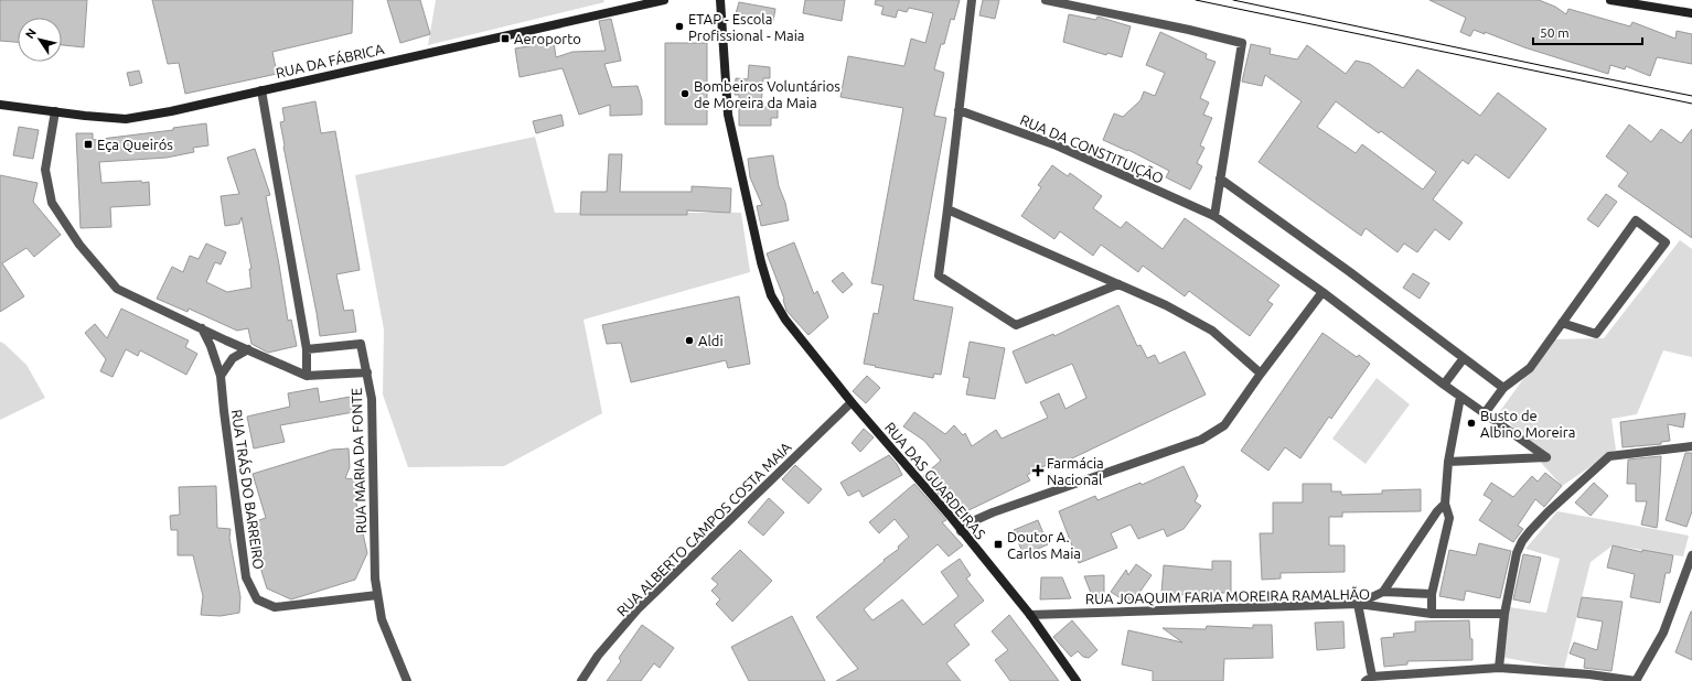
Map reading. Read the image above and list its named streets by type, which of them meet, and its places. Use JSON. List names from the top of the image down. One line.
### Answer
{"streets":{"main road":["RUA DA FÁBRICA","RUA DAS GUARDEIRAS"],"street":["RUA DA CONSTITUIÇÃO","RUA MARIA DA FONTE","RUA TRÁS DO BARREIRO","RUA ALBERTO CAMPOS COSTA MAIA","RUA JOAQUIM FARIA MOREIRA RAMALHÃO"]},"crossings":[["RUA MARIA DA FONTE","RUA TRÁS DO BARREIRO"],["RUA DAS GUARDEIRAS","RUA ALBERTO CAMPOS COSTA MAIA"],["RUA DAS GUARDEIRAS","RUA JOAQUIM FARIA MOREIRA RAMALHÃO"]],"places":{"other":["ETAP - Escola Profissional - Maia","Bombeiros Voluntários de Moreira da Maia","Aldi","Busto de Albino Moreira"],"transit":["Aeroporto","Eça Queirós","Doutor A. Carlos Maia"],"health":["Farmácia Nacional"]},"scale_bar":"50 m","north":"top left"}
